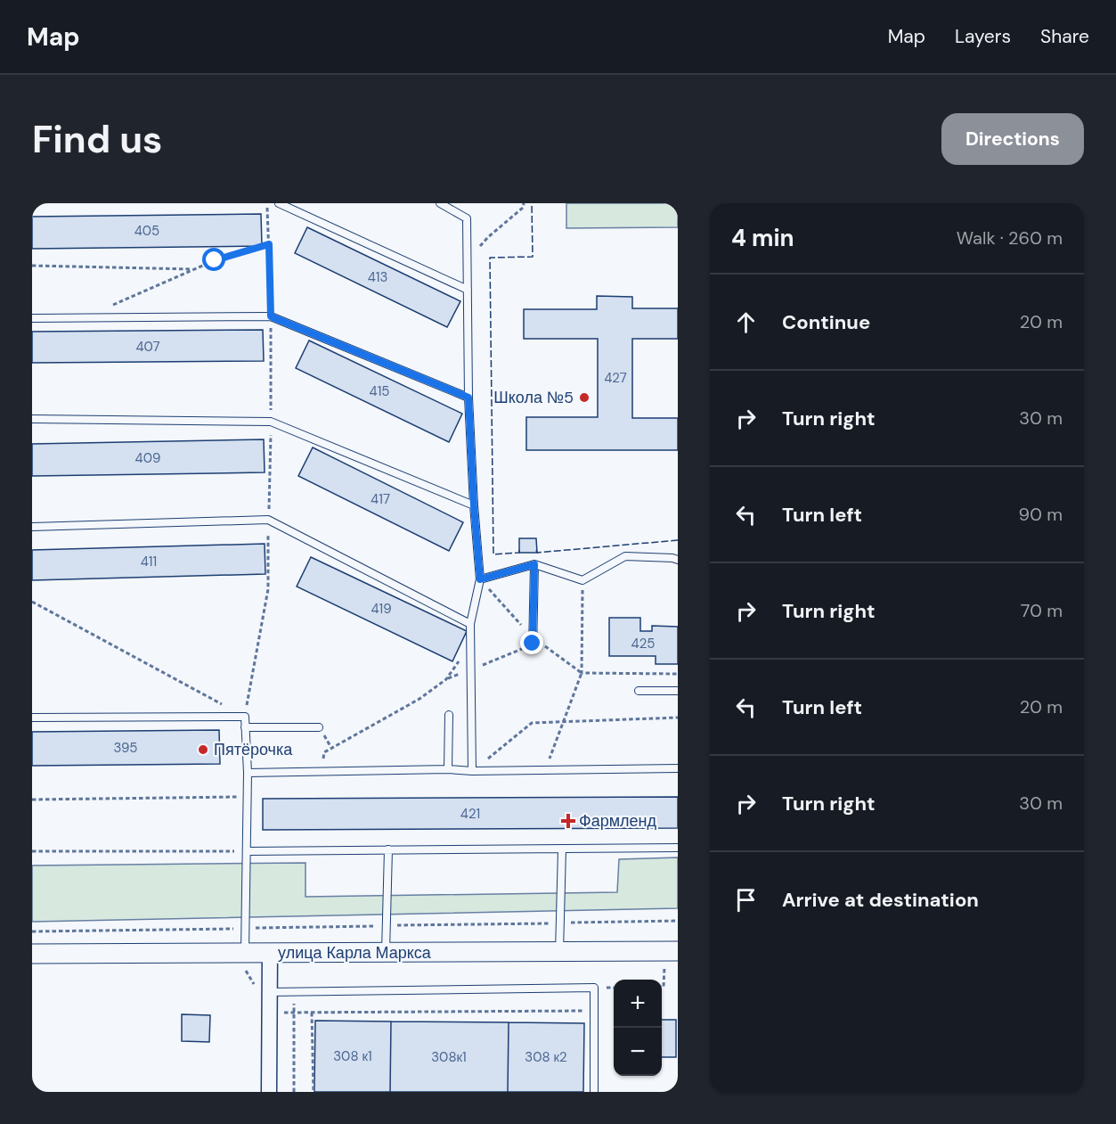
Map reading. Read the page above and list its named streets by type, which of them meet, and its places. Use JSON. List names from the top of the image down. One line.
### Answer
{"streets":{"street":["улица Карла Маркса"]},"places":{"other":["Школа №5","Пятёрочка"],"health":["Фармленд"]},"house_numbers":["405","413","407","427","415","409","417","411","419","425","395","421","308 к1","308к1","308 к2"],"page":{"header":"Map","nav":["Map","Layers","Share"],"buttons":"Directions","title":"Find us","heading":["4 min","Walk · 260 m"],"list":[["Continue","20 m"],["Turn right","30 m"],["Turn left","90 m"],["Turn right","70 m"],["Turn left","20 m"],["Turn right","30 m"],"Arrive at destination"],"map_buttons":["+","−"]}}
